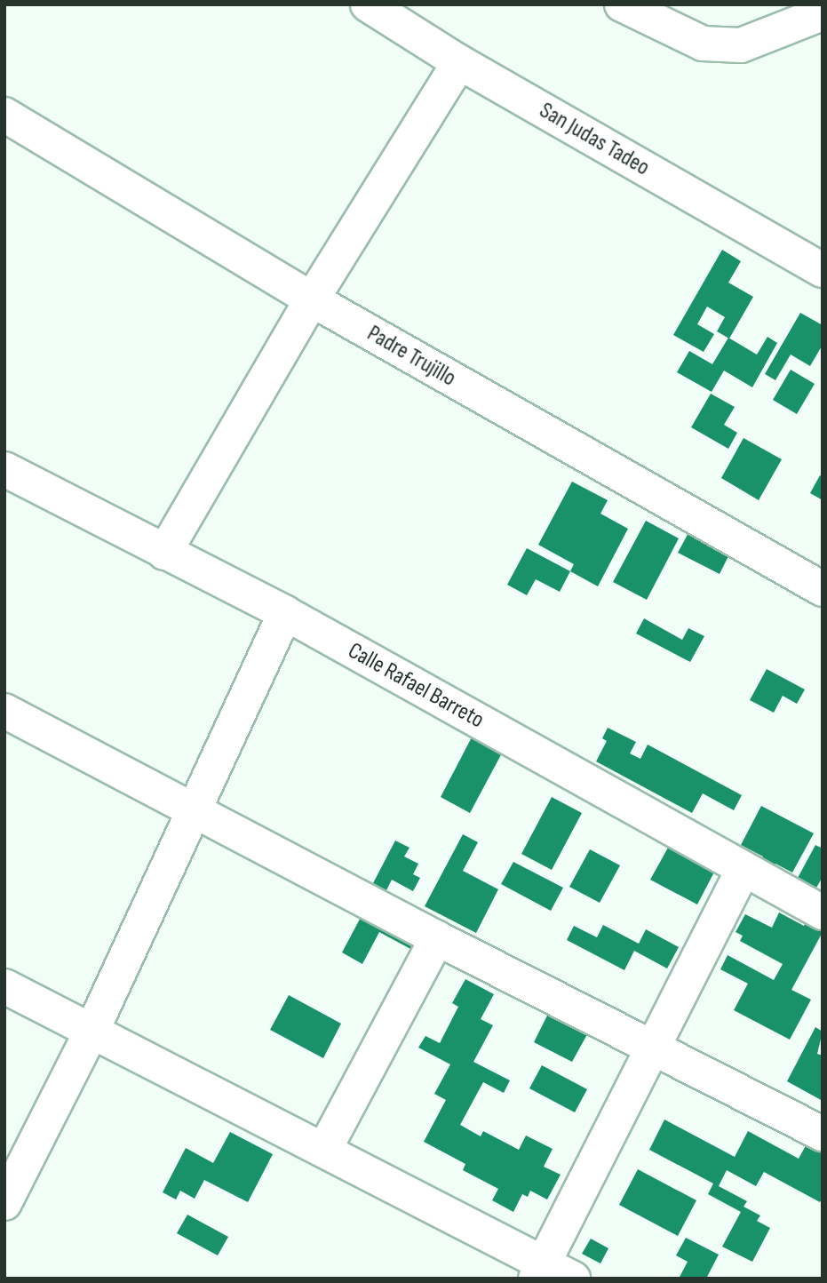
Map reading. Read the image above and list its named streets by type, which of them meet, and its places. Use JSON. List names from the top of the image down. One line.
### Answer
{"streets":{"street":["San Judas Tadeo","Padre Trujillo","Calle Rafael Barreto"]}}
